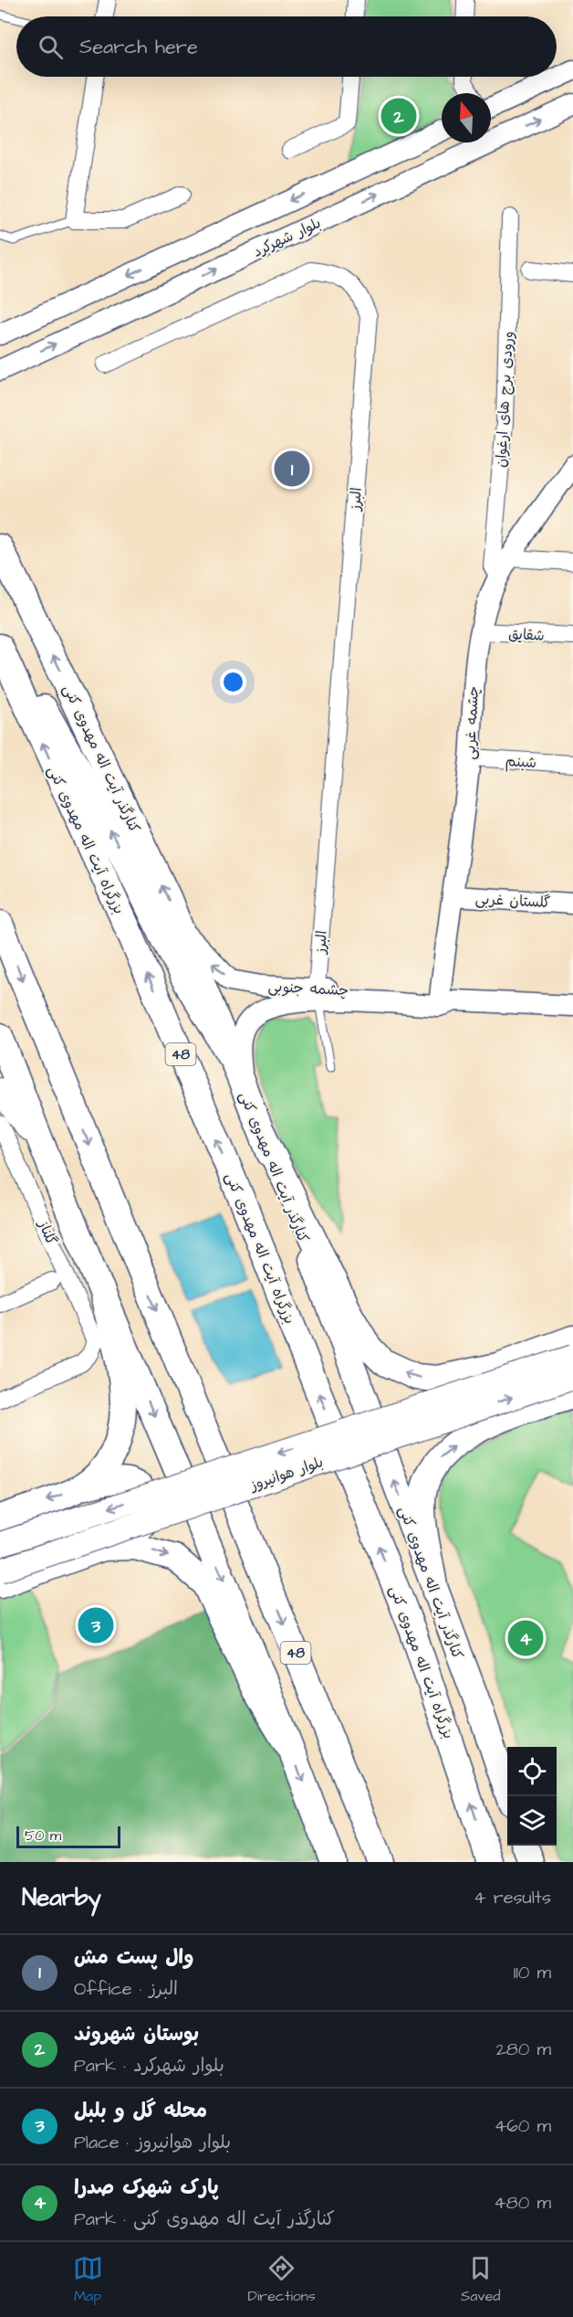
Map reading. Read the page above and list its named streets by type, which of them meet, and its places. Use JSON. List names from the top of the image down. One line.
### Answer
{"streets":{"main road":["کنارگذر آیت اله مهدوی کنی","بزرگراه آیت اله مهدوی کنی","48","بلوار هوانیروز"],"street":["بلوار شهرکرد","ورودی برج های ارغوان","البرز","شقایق","چشمه غربی","شبنم","گلستان غربی","چشمه جنوبی","گلناز"]},"crossings":[["ورودی برج های ارغوان","چشمه غربی"],["البرز","چشمه جنوبی"],["شقایق","چشمه غربی"],["چشمه غربی","شبنم"],["چشمه غربی","گلستان غربی"],["چشمه غربی","چشمه جنوبی"],["کنارگذر آیت اله مهدوی کنی","چشمه جنوبی"]],"scale_bar":"50 m","north":"top","page":{"search":"Search here","pins":["2","1","3","4"],"scale":"50 m","heading":["Nearby","4 results"],"list":[{"mark":"1","name":"وال پست مش","note":"Office · البرز","value":"110 m"},{"mark":"2","name":"بوستان شهروند","note":"Park · بلوار شهرکرد","value":"280 m"},{"mark":"3","name":"محله گل و بلبل","note":"Place · بلوار هوانیروز","value":"460 m"},{"mark":"4","name":"پارک شهرک صدرا","note":"Park · کنارگذر آیت اله مهدوی کنی","value":"480 m"}],"nav":["Map","Directions","Saved"]}}
